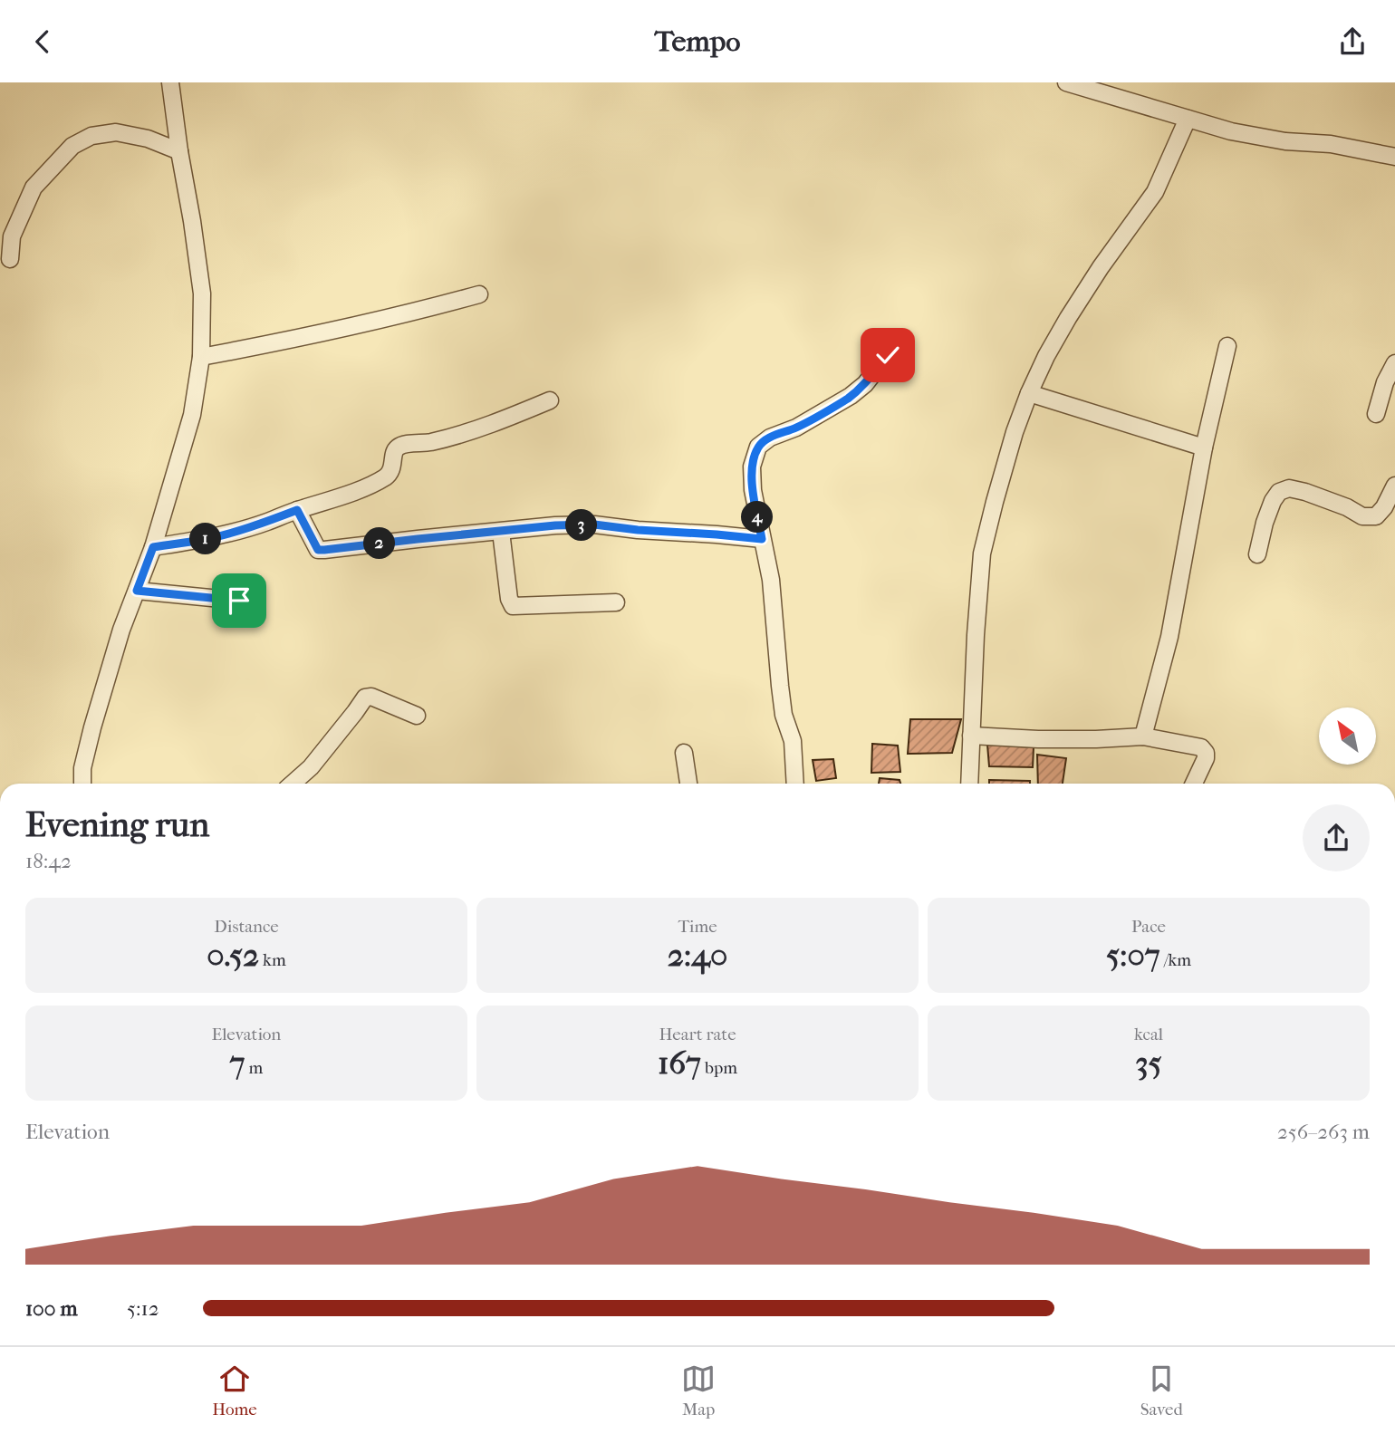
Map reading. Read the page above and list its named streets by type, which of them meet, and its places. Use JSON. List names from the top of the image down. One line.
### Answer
{"north":"top left","page":{"header":"Tempo","pins":["4","3","1","2"],"heading":["Evening run","18:42"],"stats":[["Distance","0.52 km"],["Time","2:40"],["Pace","5:07 /km"],["Elevation","7 m"],["Heart rate","167 bpm"],["kcal","35"]],"chart":["Elevation","256–263 m"],"list":[{"name":"100 m","note":"5:12"}],"tabs":["Home","Map","Saved"]}}
